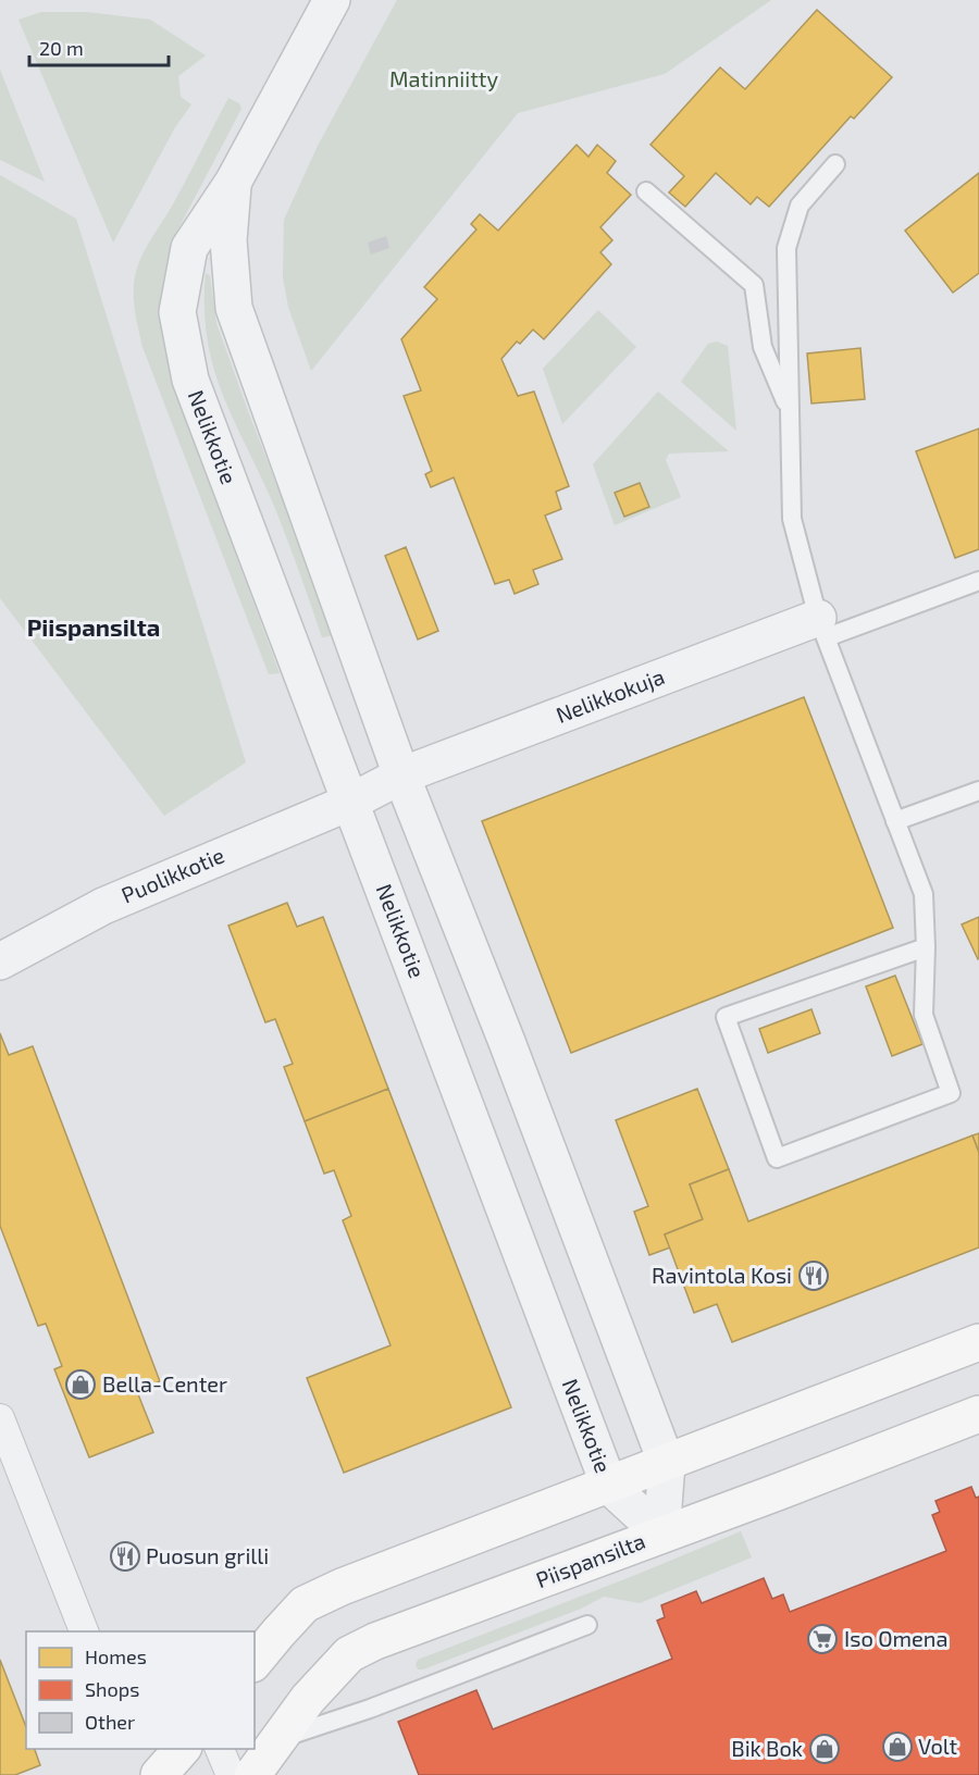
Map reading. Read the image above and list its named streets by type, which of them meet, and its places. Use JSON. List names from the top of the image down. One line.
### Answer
{"streets":{"main road":["Piispansilta"],"street":["Nelikkotie","Nelikkokuja","Puolikkotie"]},"crossings":[["Nelikkotie","Nelikkokuja"],["Nelikkotie","Puolikkotie"],["Nelikkotie","Piispansilta"],["Nelikkokuja","Puolikkotie"]],"districts":["Piispansilta"],"parks":["Matinniitty"],"places":{"restaurant":["Ravintola Kosi","Puosun grilli"],"shop":["Bella-Center","Volt","Bik Bok"],"supermarket":["Iso Omena"]},"legend":["Homes","Shops","Other"],"scale_bar":"20 m"}
